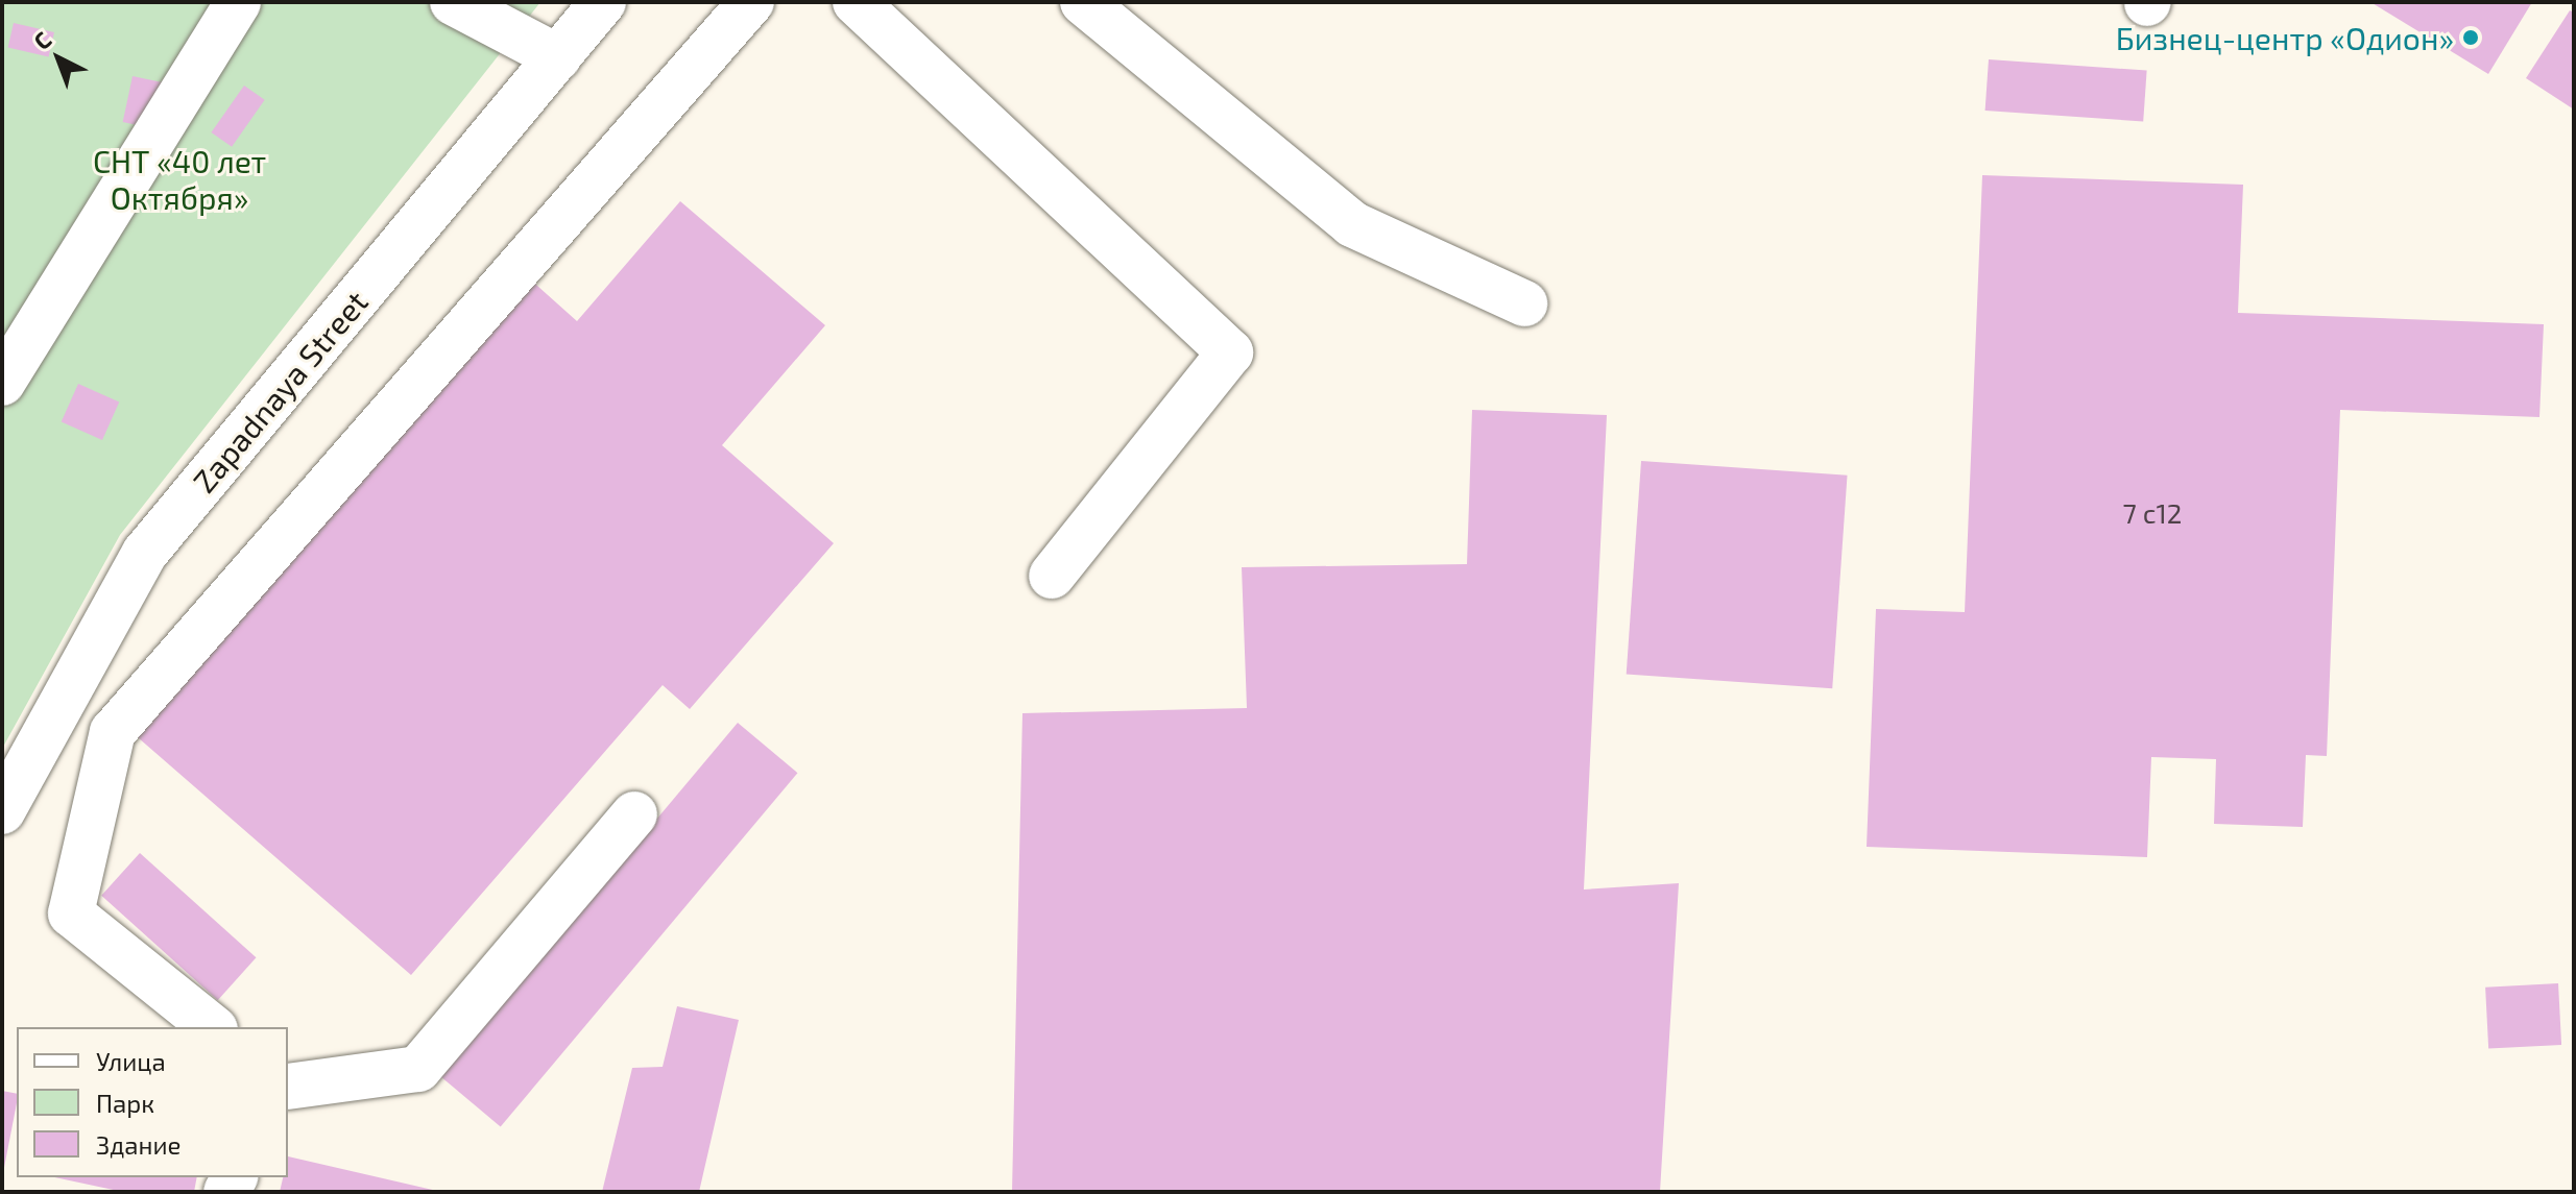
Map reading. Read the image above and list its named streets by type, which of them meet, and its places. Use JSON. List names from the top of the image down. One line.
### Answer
{"streets":{"street":["Zapadnaya Street"]},"parks":["СНТ «40 лет Октября»"],"places":["Бизнец-центр «Одион»"],"house_numbers":["7 с12"],"legend":["Улица","Парк","Здание"],"north":"top left"}
